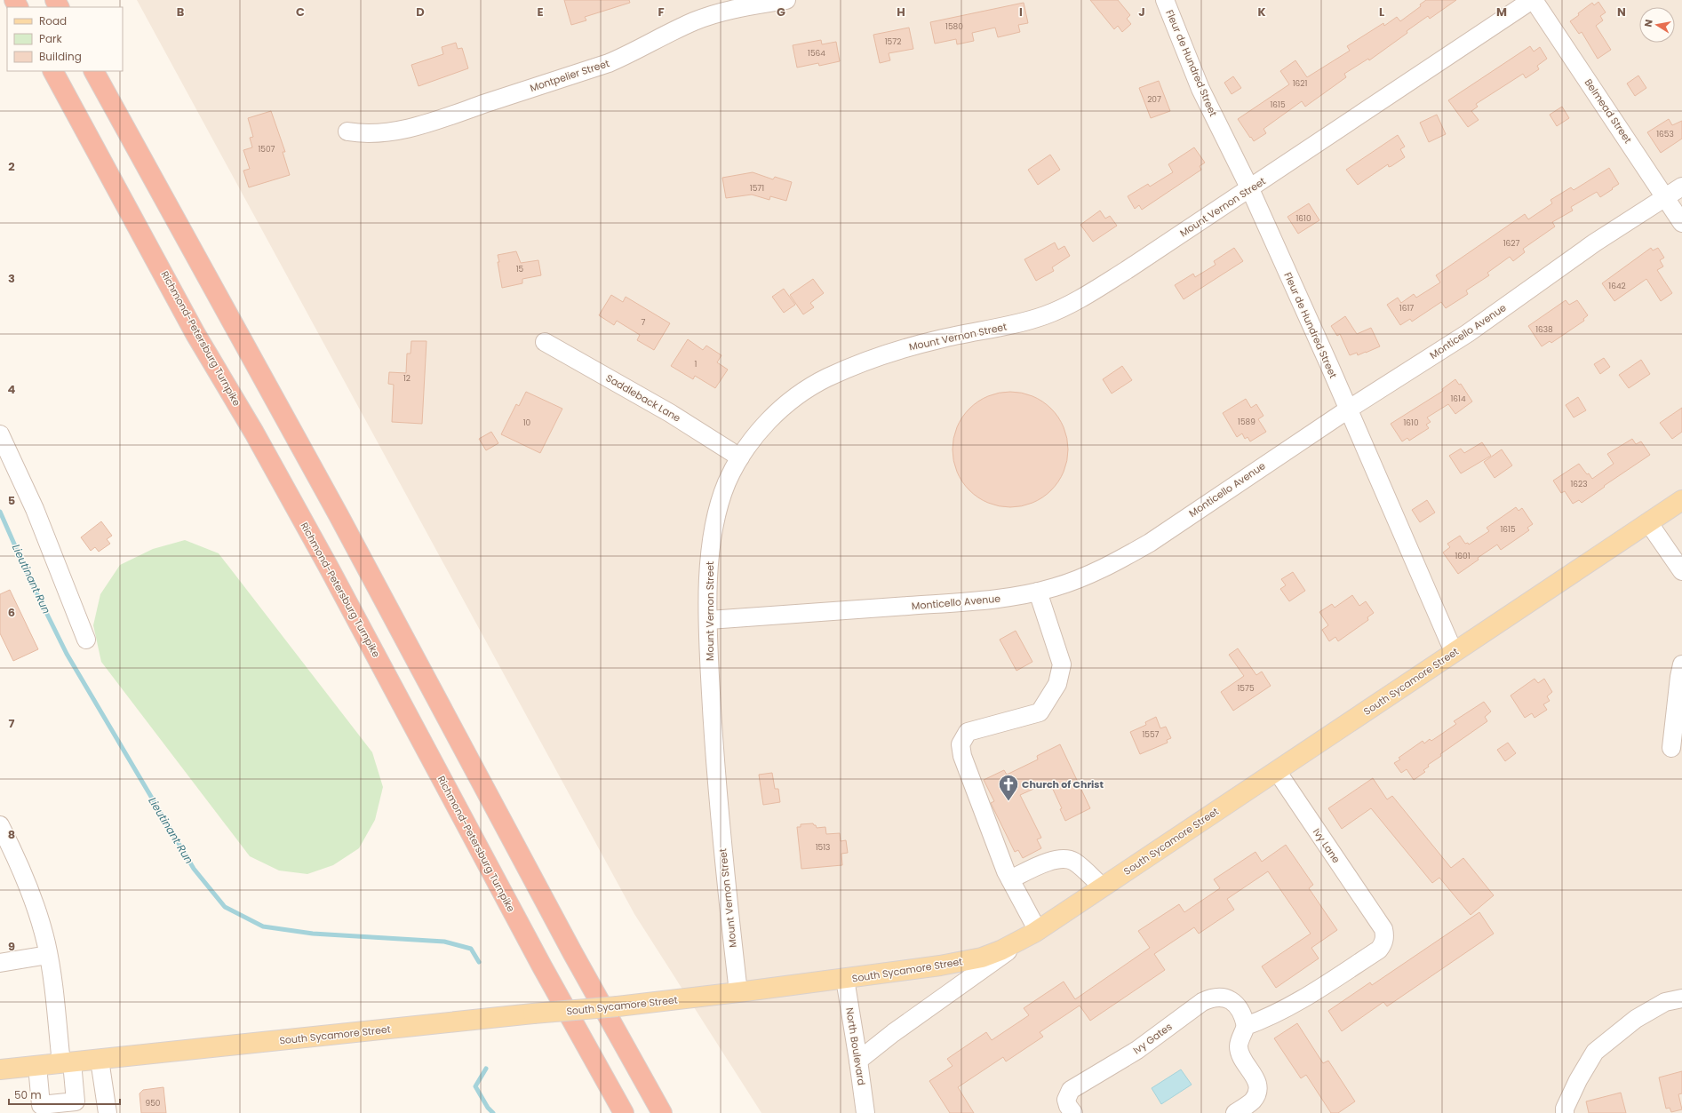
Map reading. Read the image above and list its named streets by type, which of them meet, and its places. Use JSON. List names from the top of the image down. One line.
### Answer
{"streets":{"highway":["Richmond-Petersburg Turnpike"],"main road":["South Sycamore Street"],"street":["Fleur de Hundred Street","Montpelier Street","Belmead Street","Mount Vernon Street","Monticello Avenue","Saddleback Lane","Ivy Lane","Ivy Gates","North Boulevard"]},"crossings":[["Fleur de Hundred Street","Mount Vernon Street"],["Fleur de Hundred Street","Monticello Avenue"],["Fleur de Hundred Street","South Sycamore Street"],["Belmead Street","Mount Vernon Street"],["Belmead Street","Monticello Avenue"],["Mount Vernon Street","Monticello Avenue"],["Mount Vernon Street","Saddleback Lane"],["Mount Vernon Street","South Sycamore Street"],["South Sycamore Street","Ivy Lane"],["South Sycamore Street","North Boulevard"],["Ivy Lane","Ivy Gates"]],"water":["Lieutinant Run"],"places":{"church":["Church of Christ"]},"house_numbers":["1580","1572","1564","1621","207","1615","1653","1507","1571","1610","1627","15","1642","1617","7","1638","1","12","1614","1589","10","1610","1623","1615","1601","1575","1557","1513","950"],"legend":["Road","Park","Building"],"scale_bar":"50 m","north":"left","grid":{"columns":["B","C","D","E","F","G","H","I","J","K","L","M","N"],"rows":["2","3","4","5","6","7","8","9"]}}
